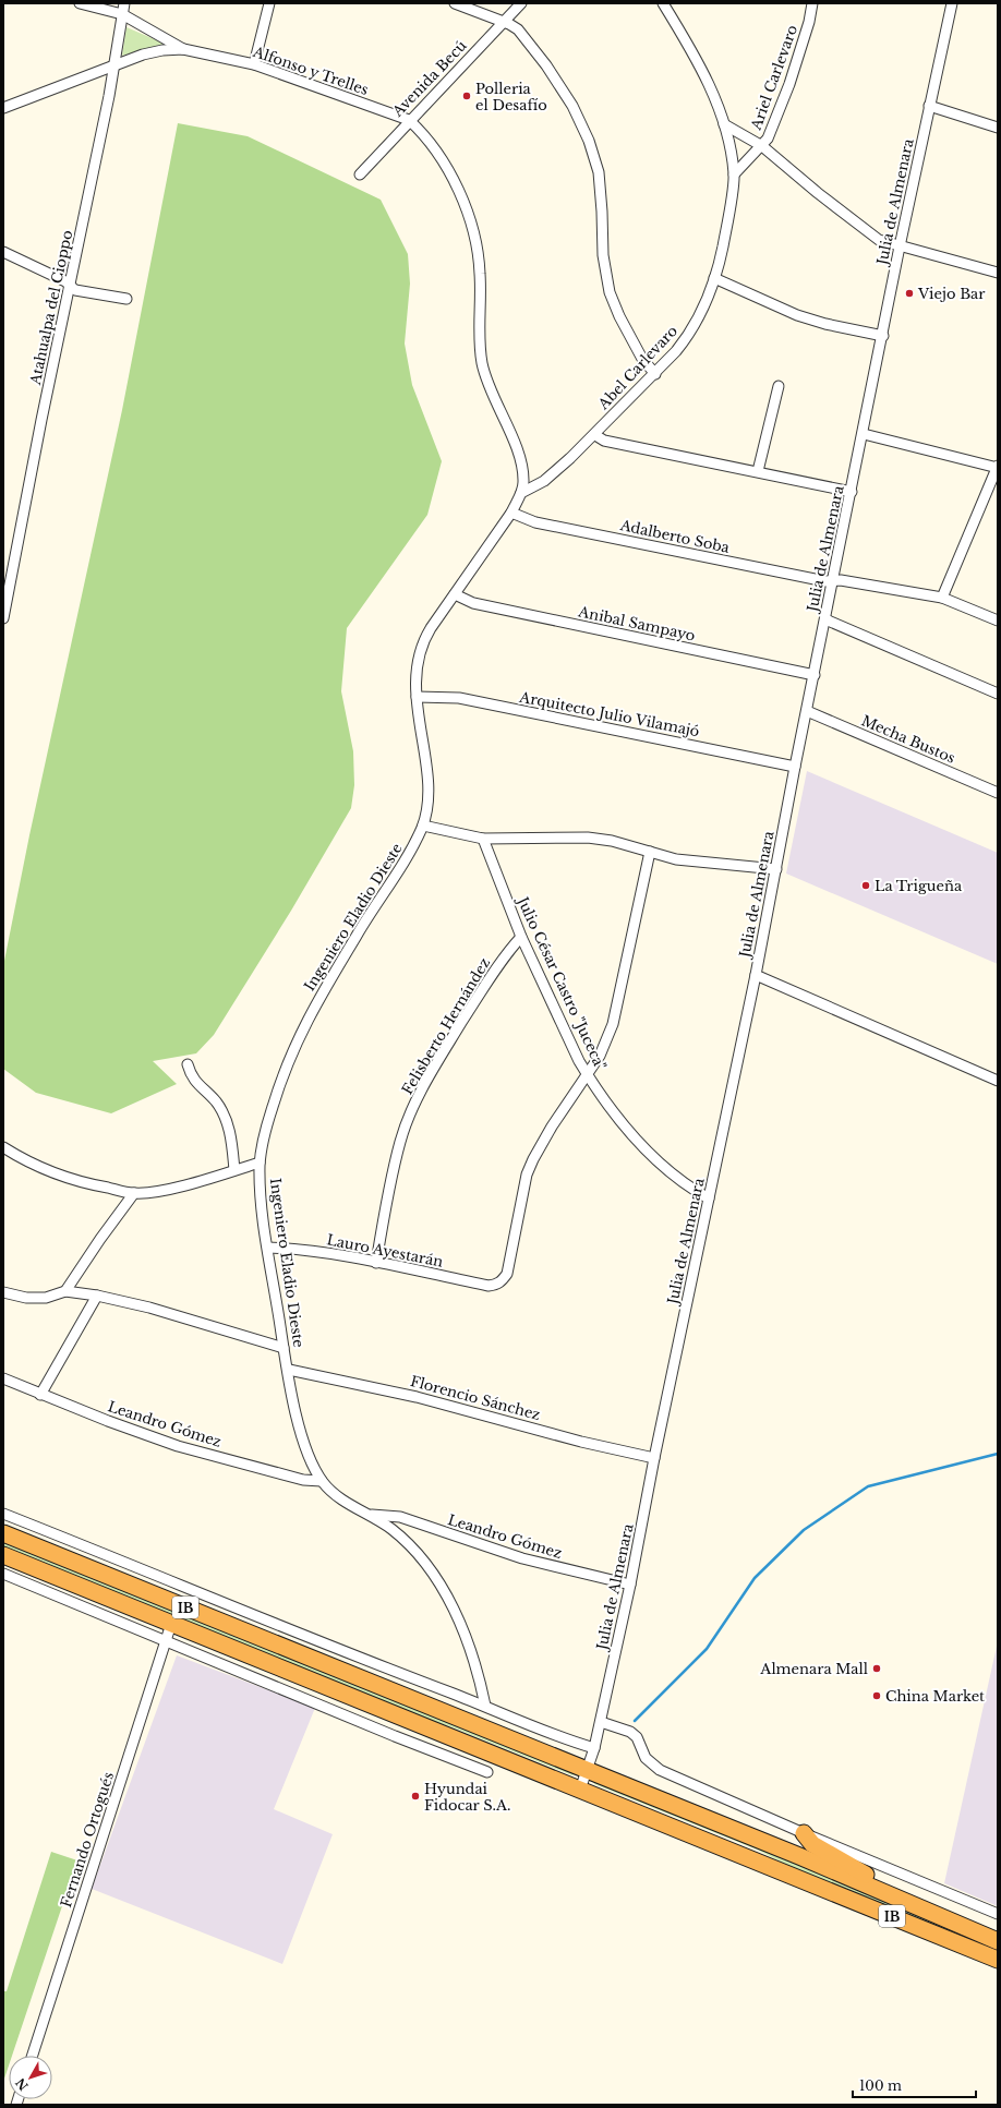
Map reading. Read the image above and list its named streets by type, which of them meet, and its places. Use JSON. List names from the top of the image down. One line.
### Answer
{"streets":{"highway":["IB"],"street":["Alfonso y Trelles","Ariel Carlevaro","Avenida Becú","Julia de Almenara","Atahualpa del Cioppo","Abel Carlevaro","Adalberto Soba","Anibal Sampayo","Arquitecto Julio Vilamajó","Mecha Bustos","Ingeniero Eladio Dieste","Julio César Castro \"Juceca\"","Felisberto Hernández","Lauro Ayestarán","Florencio Sánchez","Leandro Gómez","Fernando Ortogués"]},"crossings":[["Alfonso y Trelles","Avenida Becú"],["Alfonso y Trelles","Atahualpa del Cioppo"],["Alfonso y Trelles","Ingeniero Eladio Dieste"],["Ariel Carlevaro","Abel Carlevaro"],["Avenida Becú","Ingeniero Eladio Dieste"],["Julia de Almenara","Adalberto Soba"],["Julia de Almenara","Anibal Sampayo"],["Julia de Almenara","Arquitecto Julio Vilamajó"],["Julia de Almenara","Mecha Bustos"],["Julia de Almenara","Julio César Castro \"Juceca\""],["Julia de Almenara","Florencio Sánchez"],["Julia de Almenara","Leandro Gómez"],["Julia de Almenara","IB"],["Abel Carlevaro","Ingeniero Eladio Dieste"],["Adalberto Soba","Ingeniero Eladio Dieste"],["Anibal Sampayo","Ingeniero Eladio Dieste"],["Arquitecto Julio Vilamajó","Ingeniero Eladio Dieste"],["Ingeniero Eladio Dieste","Lauro Ayestarán"],["Ingeniero Eladio Dieste","Florencio Sánchez"],["Ingeniero Eladio Dieste","Leandro Gómez"],["Julio César Castro \"Juceca\"","Felisberto Hernández"],["Julio César Castro \"Juceca\"","Lauro Ayestarán"],["Felisberto Hernández","Lauro Ayestarán"],["IB","Fernando Ortogués"]],"places":["Polleria el Desafío","Viejo Bar","La Trigueña","Almenara Mall","China Market","Hyundai Fidocar S.A."],"scale_bar":"100 m","north":"bottom left"}
